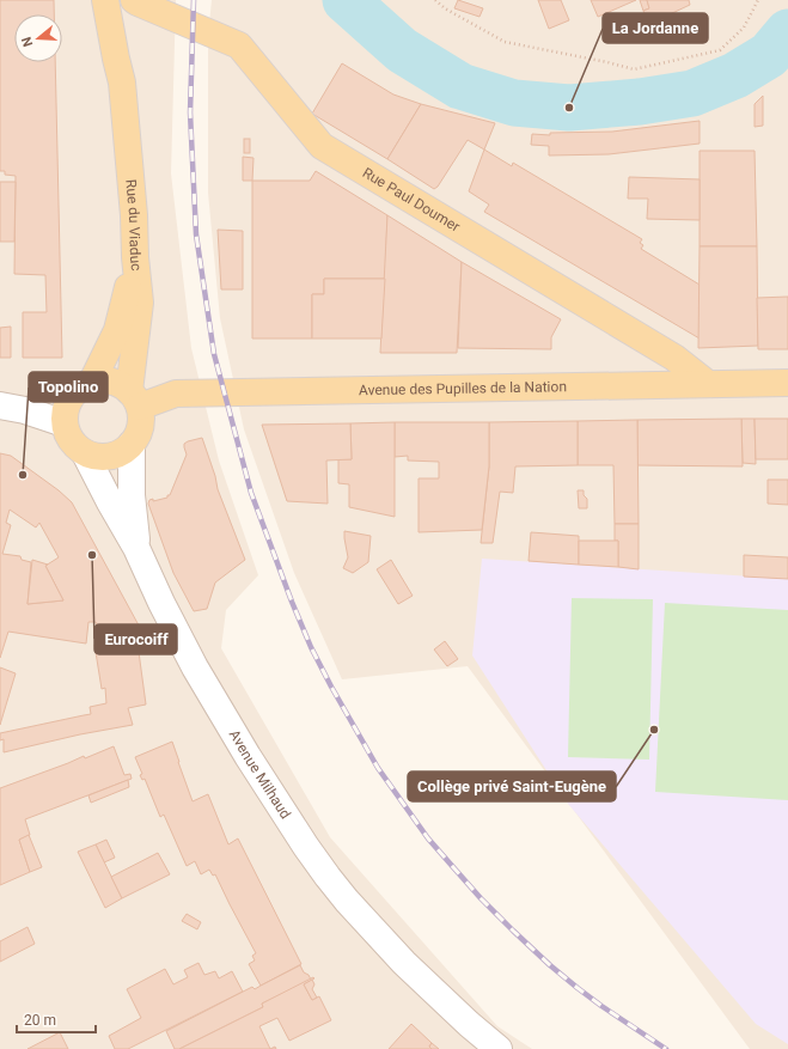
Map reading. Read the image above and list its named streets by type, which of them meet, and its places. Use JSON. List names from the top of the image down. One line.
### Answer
{"streets":{"main road":["Rue Paul Doumer","Rue du Viaduc","Avenue des Pupilles de la Nation"],"street":["Avenue Milhaud"]},"crossings":[["Rue Paul Doumer","Avenue des Pupilles de la Nation"],["Rue du Viaduc","Avenue des Pupilles de la Nation"],["Rue du Viaduc","Avenue Milhaud"],["Avenue des Pupilles de la Nation","Avenue Milhaud"]],"places":["La Jordanne","Topolino","Eurocoiff","Collège privé Saint-Eugène"],"scale_bar":"20 m","north":"left"}
